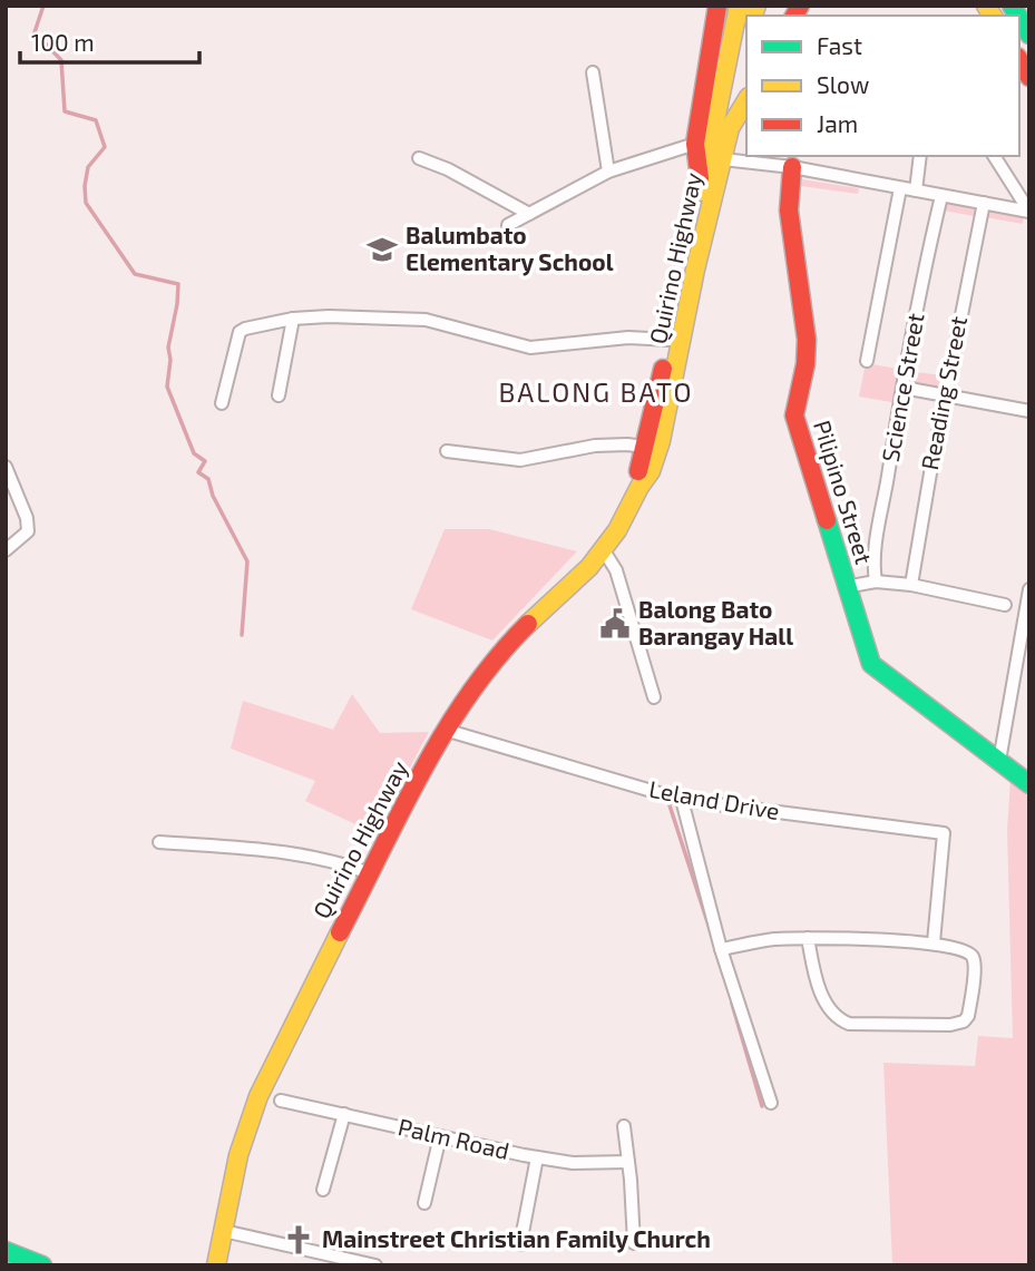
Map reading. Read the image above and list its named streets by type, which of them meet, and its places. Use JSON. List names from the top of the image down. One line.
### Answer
{"streets":{"main road":["Quirino Highway","Pilipino Street"],"street":["Science Street","Reading Street","Leland Drive","Palm Road"]},"crossings":[["Quirino Highway","Leland Drive"]],"districts":["BALONG BATO"],"places":{"school or university":["Balumbato Elementary School"],"public building":["Balong Bato Barangay Hall"],"church":["Mainstreet Christian Family Church"]},"legend":["Fast","Slow","Jam"],"scale_bar":"100 m"}
